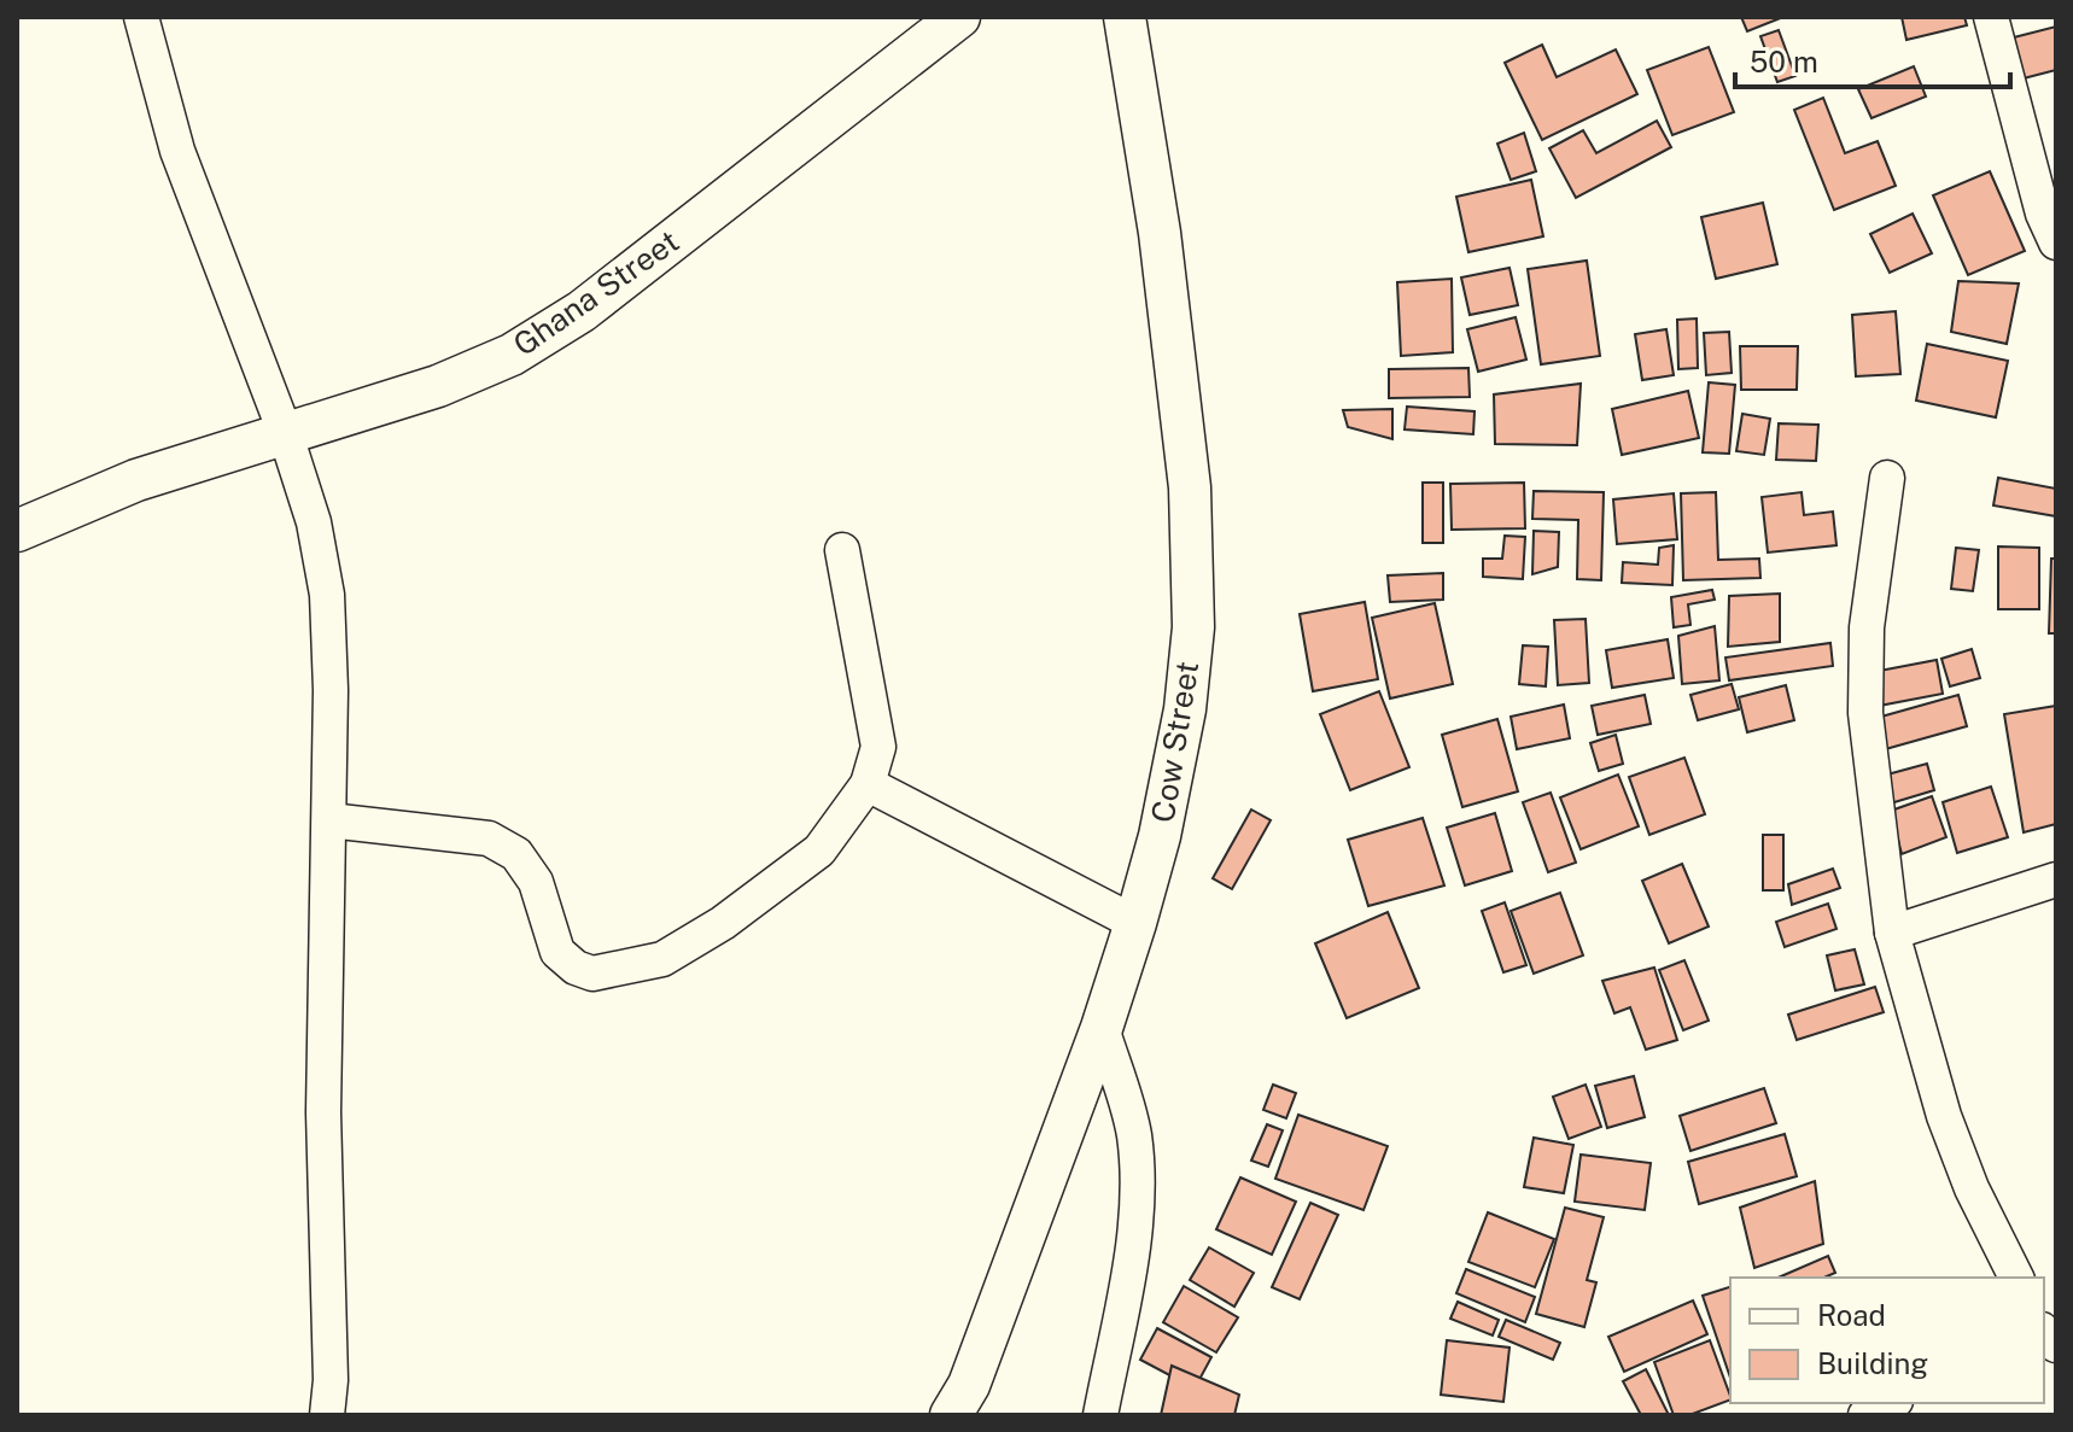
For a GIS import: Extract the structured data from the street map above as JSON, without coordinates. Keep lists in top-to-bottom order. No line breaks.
{"streets":{"street":["Ghana Street","Cow Street"]},"legend":["Road","Building"],"scale_bar":"50 m"}
